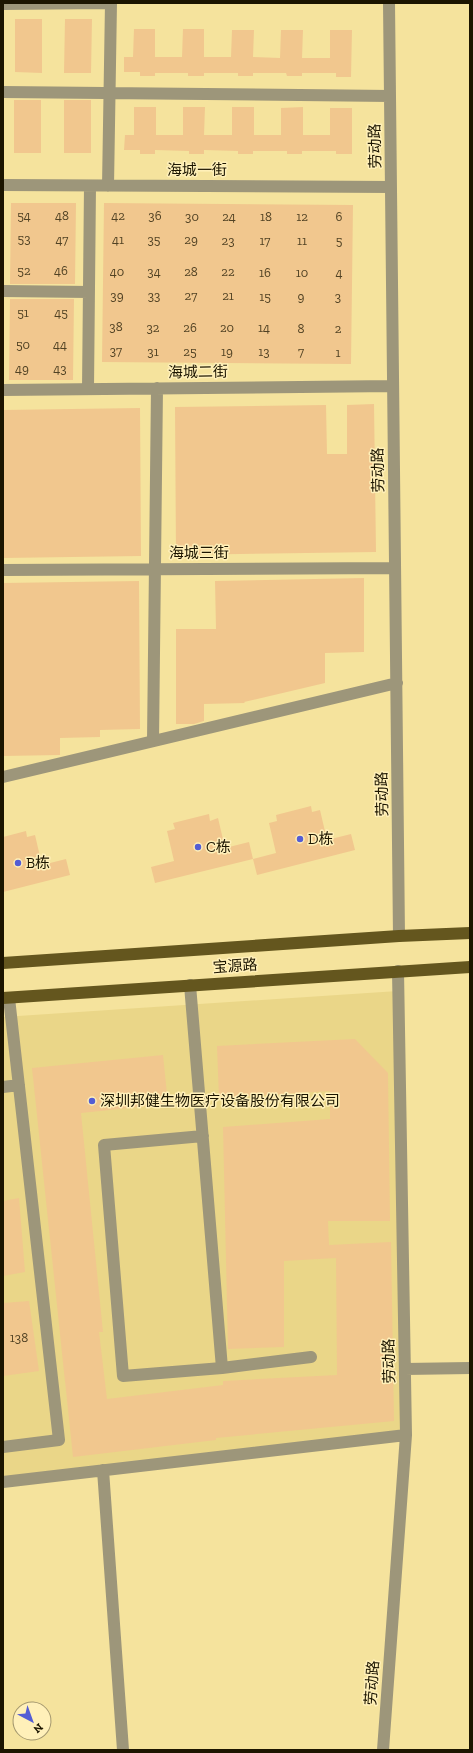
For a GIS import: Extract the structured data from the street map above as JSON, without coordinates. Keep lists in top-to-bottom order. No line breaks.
{"streets":{"main road":["宝源路"],"street":["劳动路","海城一街","海城二街","海城三街"]},"crossings":[["劳动路","海城一街"],["劳动路","海城二街"],["劳动路","海城三街"],["劳动路","宝源路"]],"places":["D栋","C栋","B栋","深圳邦健生物医疗设备股份有限公司"],"house_numbers":["54","48","42","36","30","24","18","12","6","53","47","41","35","29","23","17","11","5","52","46","40","34","28","22","16","10","4","39","33","27","21","15","9","3","51","45","38","32","26","20","14","8","2","50","44","37","31","25","19","13","7","1","49","43","138"],"north":"bottom right"}
